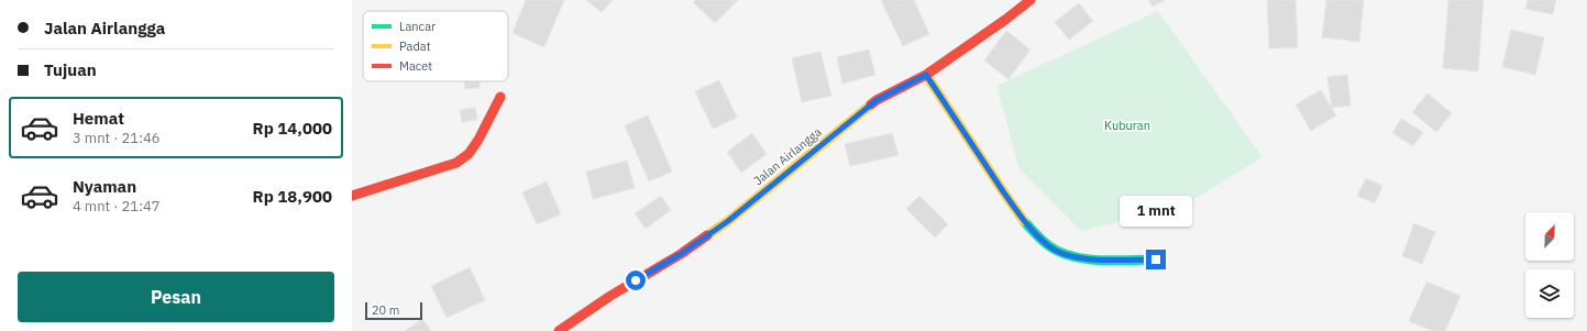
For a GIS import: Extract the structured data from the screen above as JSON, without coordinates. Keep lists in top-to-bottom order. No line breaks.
{"streets":{"street":["Jalan Airlangga"]},"parks":["Kuburan"],"legend":["Lancar","Padat","Macet"],"scale_bar":"20 m","north":"top right","page":{"banner":["Jalan Airlangga","Tujuan"],"list":[{"name":"Hemat","note":"3 mnt · 21:46","value":"Rp 14,000"},{"name":"Nyaman","note":"4 mnt · 21:47","value":"Rp 18,900"}],"bubble":"1 mnt","buttons":"Pesan","scale":"20 m"}}
